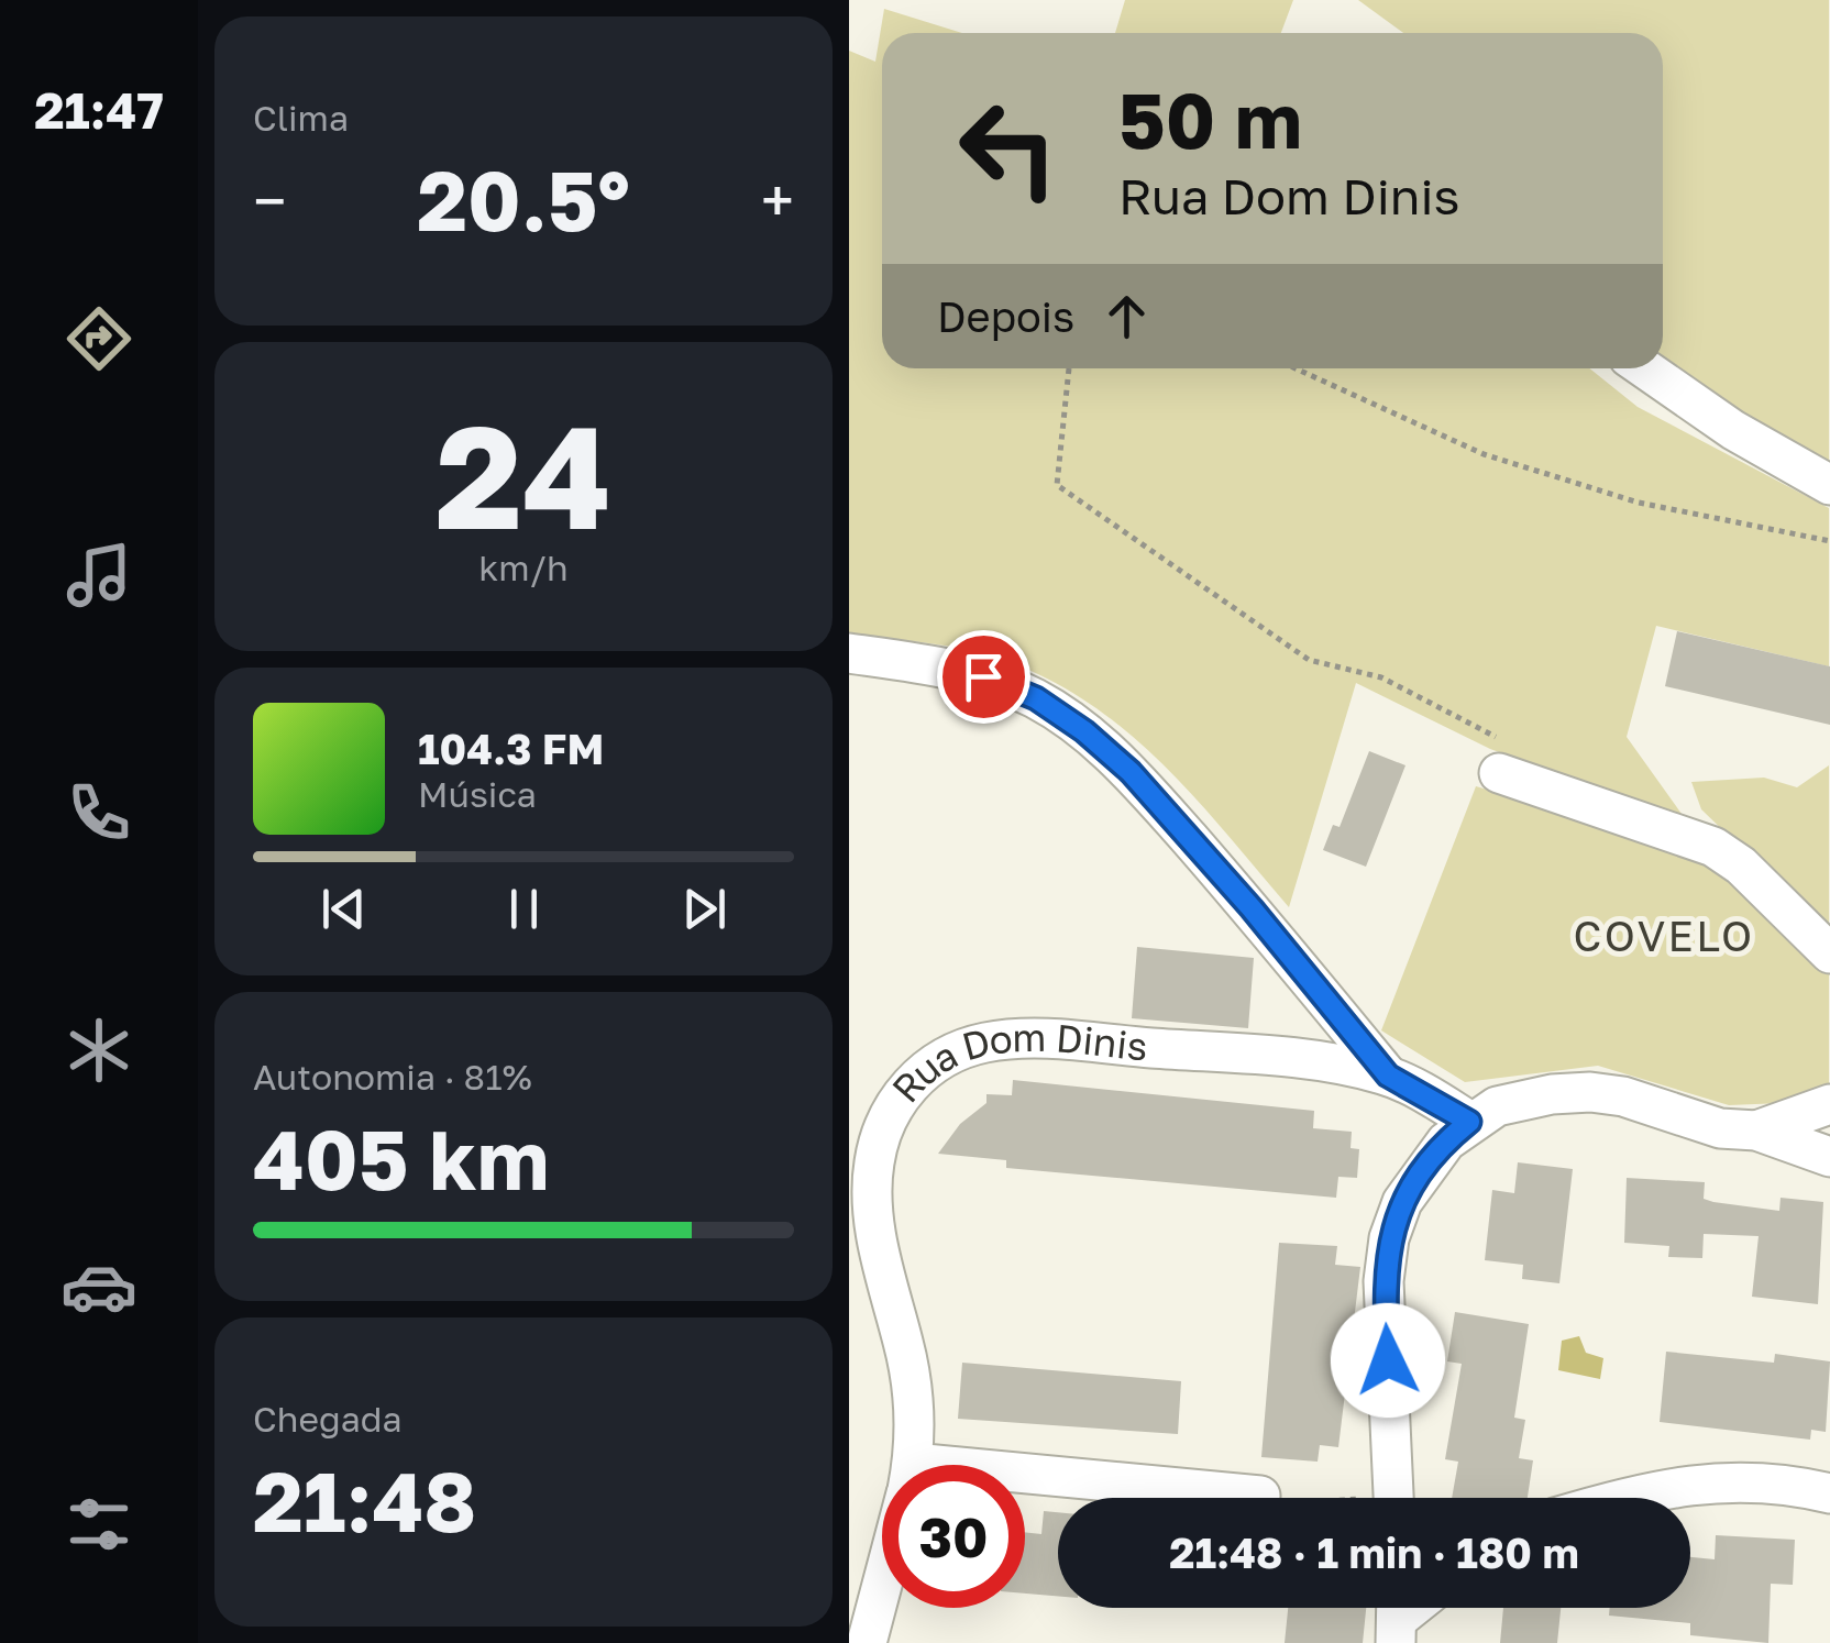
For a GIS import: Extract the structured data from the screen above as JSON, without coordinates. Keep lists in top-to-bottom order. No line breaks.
{"streets":{"street":["Rua Dom Dinis"]},"districts":["COVELO"],"page":{"tabs":"21:47","tile":["Clima",["24","km/h"],["Autonomia · 81%","405 km"],["Chegada","21:48"]],"turn":["50 m","Rua Dom Dinis"],"heat":["−","20.5°","+"],"then":"Depois","song":["104.3 FM","Música"],"limit":"30","trip":"21:48 · 1 min · 180 m"}}
